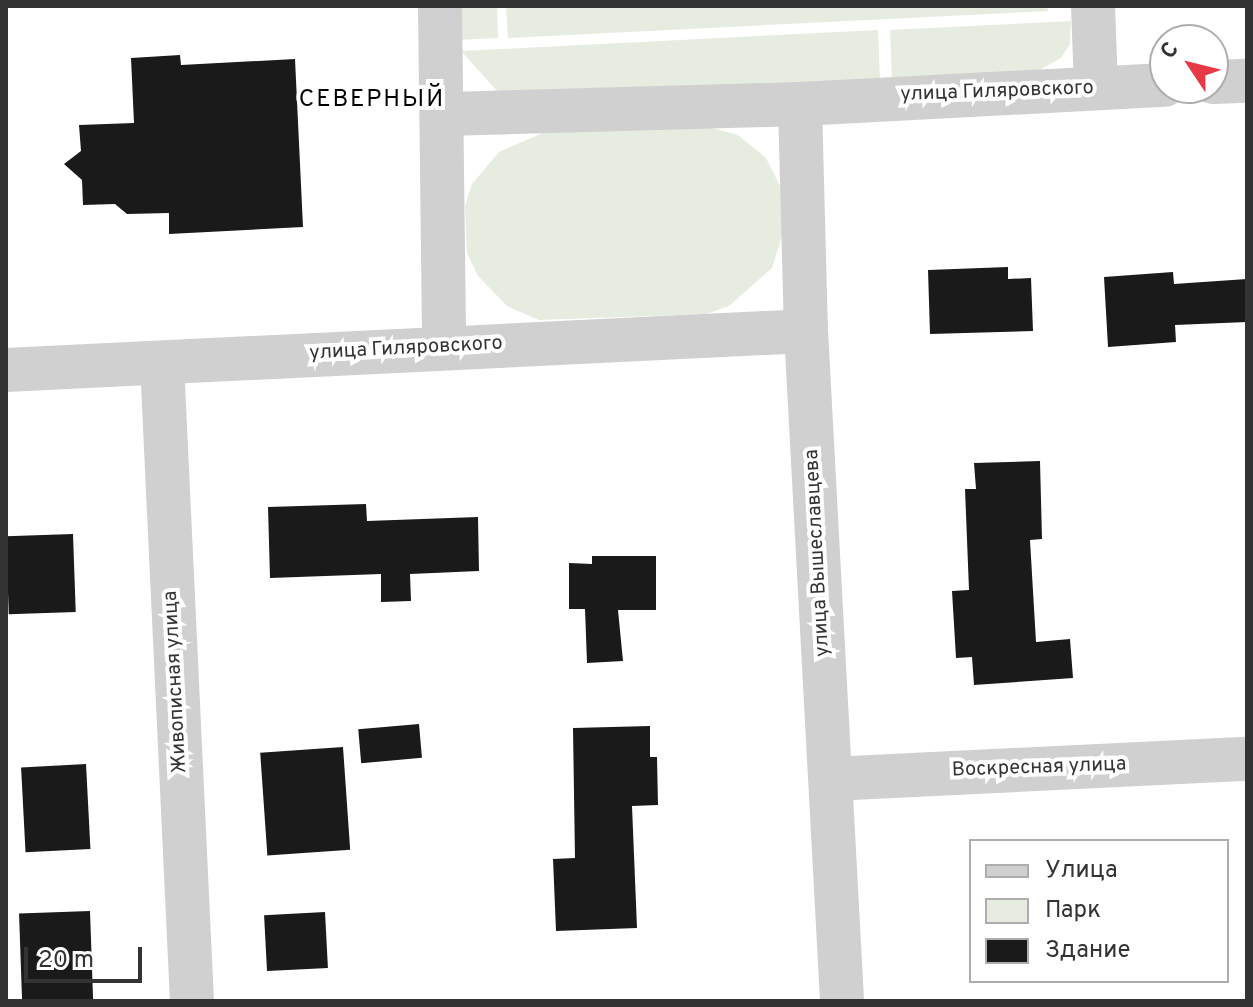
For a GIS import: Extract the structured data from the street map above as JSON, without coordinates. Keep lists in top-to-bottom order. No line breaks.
{"streets":{"street":["улица Гиляровского","улица Вышеславцева","Живописная улица","Воскресная улица"]},"crossings":[["улица Гиляровского","улица Вышеславцева"],["улица Гиляровского","Живописная улица"],["улица Вышеславцева","Воскресная улица"]],"districts":["СЕВЕРНЫЙ"],"legend":["Улица","Парк","Здание"],"scale_bar":"20 m","north":"top left"}
